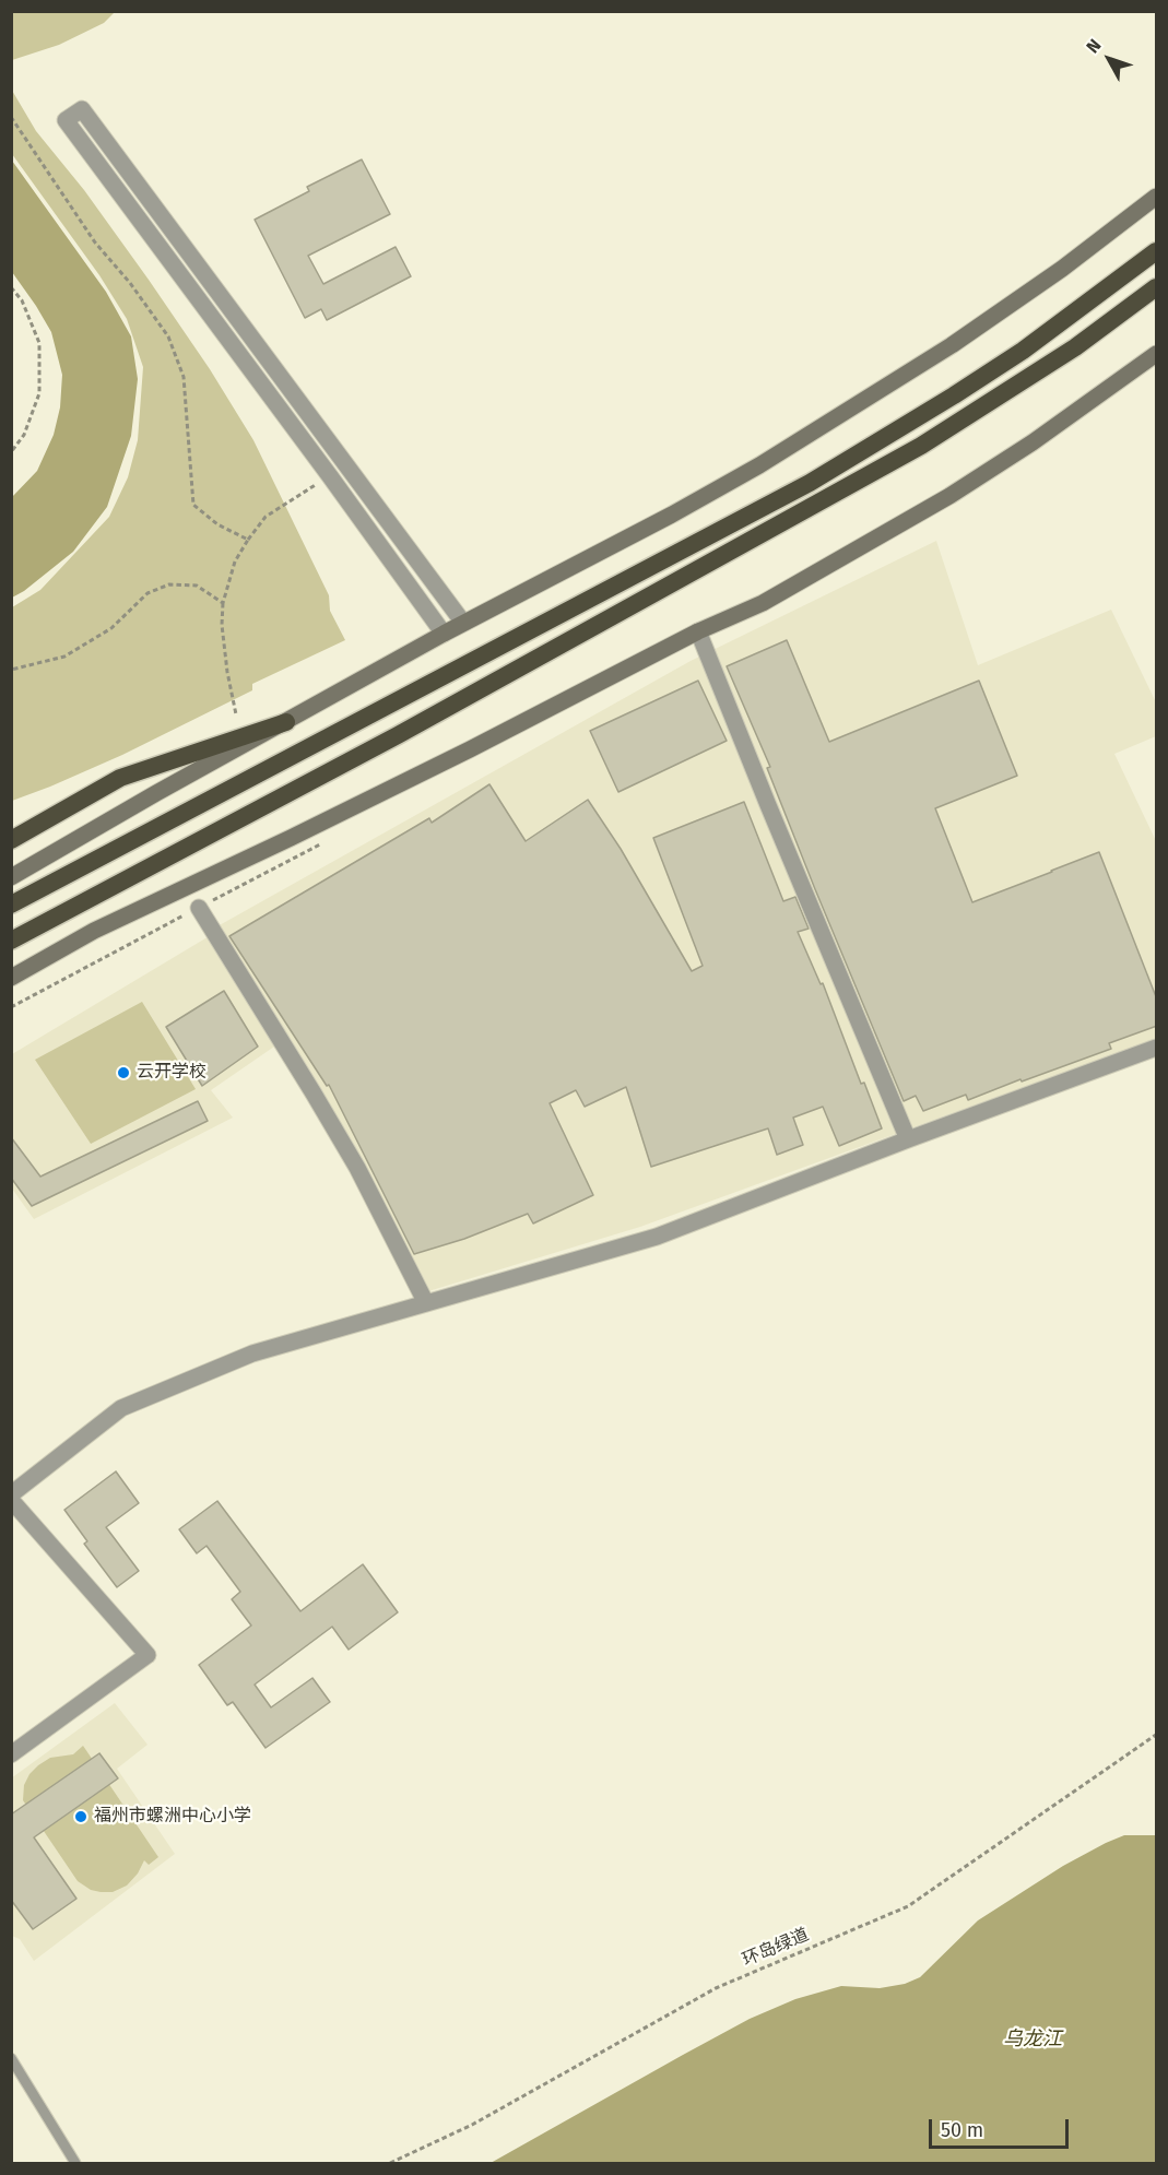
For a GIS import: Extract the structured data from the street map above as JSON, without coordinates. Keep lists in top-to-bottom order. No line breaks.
{"streets":{"path":["环岛绿道"]},"water":["乌龙江"],"places":["云开学校","福州市螺洲中心小学"],"scale_bar":"50 m","north":"top left"}
